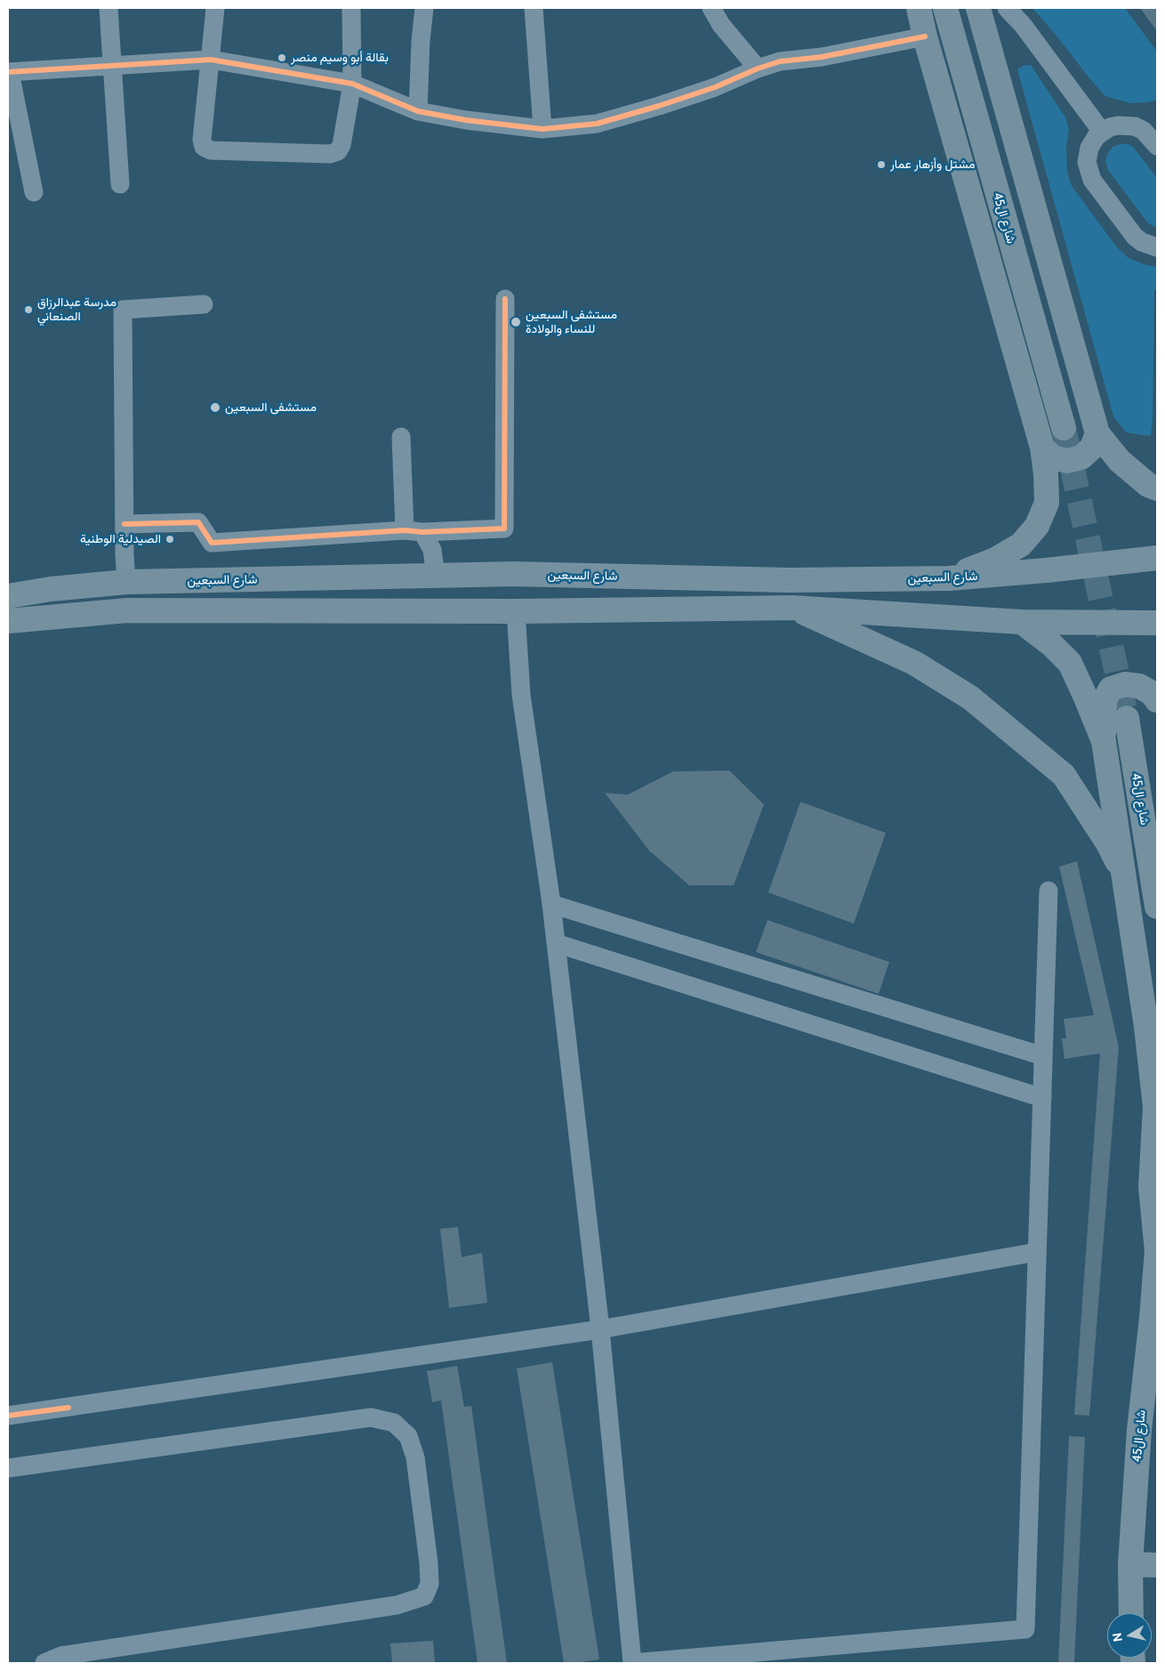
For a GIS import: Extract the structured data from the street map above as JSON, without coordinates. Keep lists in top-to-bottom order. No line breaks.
{"streets":{"main road":["شارع ال45","شارع السبعين"]},"places":["بقالة أبو وسيم منصر","مشتل وأزهار عمار","مدرسة عبدالرزاق الصنعاني","مستشفى السبعين للنساء والولادة","مستشفى السبعين","الصيدلية الوطنية"],"north":"left"}
